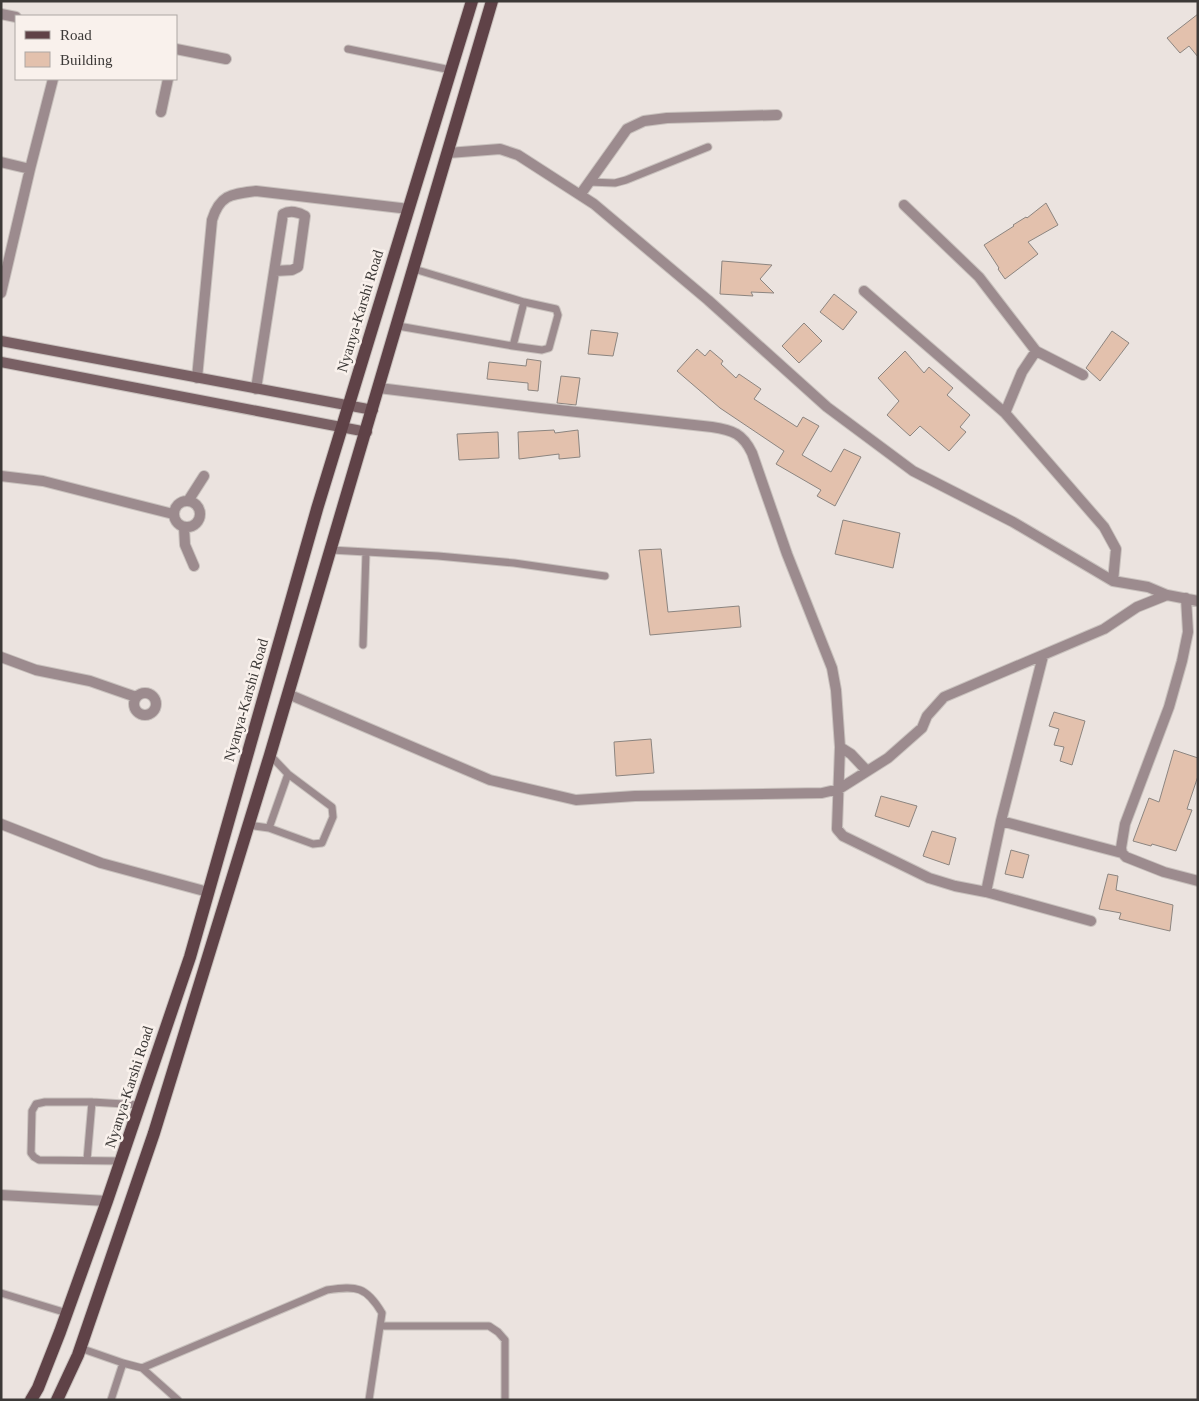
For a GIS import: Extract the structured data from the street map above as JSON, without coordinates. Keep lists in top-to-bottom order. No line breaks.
{"streets":{"main road":["Nyanya-Karshi Road"]},"legend":["Road","Building"]}
